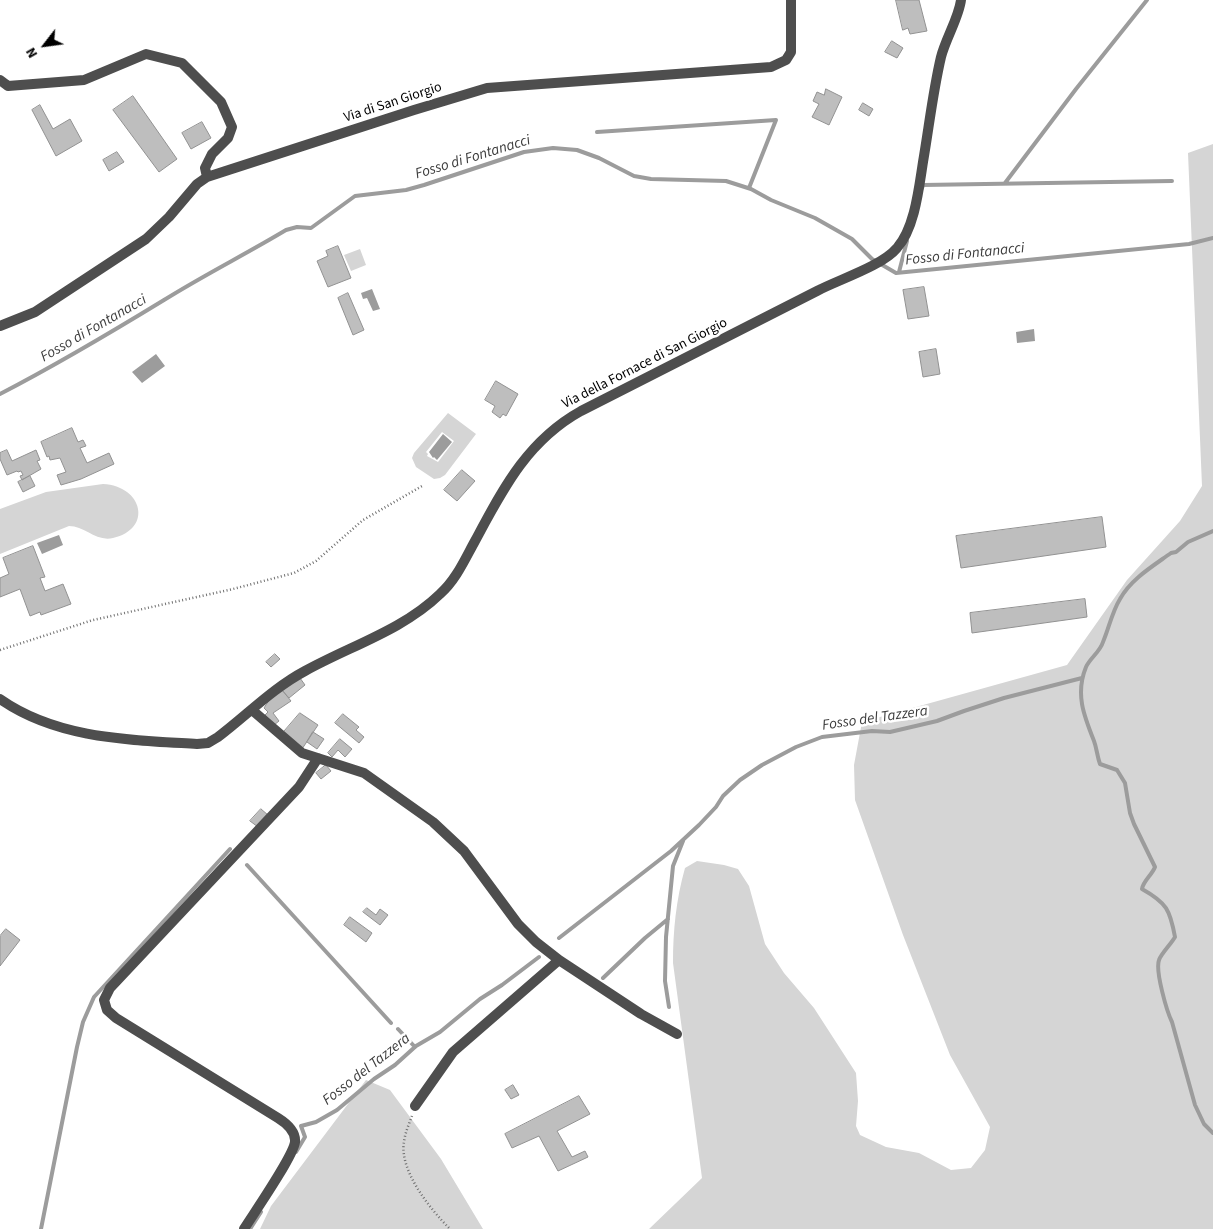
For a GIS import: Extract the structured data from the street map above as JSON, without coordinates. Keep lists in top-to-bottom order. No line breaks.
{"streets":{"street":["Via di San Giorgio","Via della Fornace di San Giorgio"]},"water":["Fosso di Fontanacci","Fosso del Tazzera"],"north":"bottom left"}
